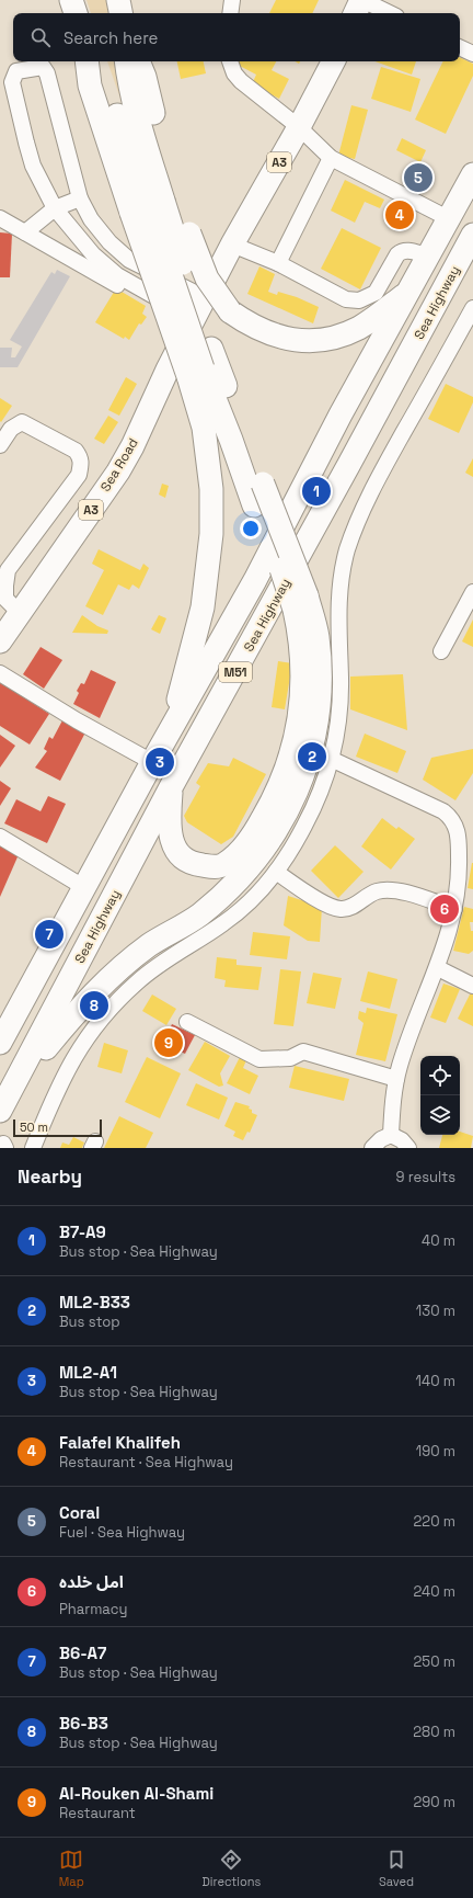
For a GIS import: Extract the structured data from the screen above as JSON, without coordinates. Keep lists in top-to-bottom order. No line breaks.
{"streets":{"highway":["A3","Sea Highway","Sea Road","M51"]},"crossings":[["A3","Sea Road"]],"scale_bar":"50 m","page":{"search":"Search here","pins":["5","4","1","2","3","6","7","8","9"],"scale":"50 m","heading":["Nearby","9 results"],"list":[{"mark":"1","name":"B7-A9","note":"Bus stop · Sea Highway","value":"40 m"},{"mark":"2","name":"ML2-B33","note":"Bus stop","value":"130 m"},{"mark":"3","name":"ML2-A1","note":"Bus stop · Sea Highway","value":"140 m"},{"mark":"4","name":"Falafel Khalifeh","note":"Restaurant · Sea Highway","value":"190 m"},{"mark":"5","name":"Coral","note":"Fuel · Sea Highway","value":"220 m"},{"mark":"6","name":"امل خلده","note":"Pharmacy","value":"240 m"},{"mark":"7","name":"B6-A7","note":"Bus stop · Sea Highway","value":"250 m"},{"mark":"8","name":"B6-B3","note":"Bus stop · Sea Highway","value":"280 m"},{"mark":"9","name":"Al-Rouken Al-Shami","note":"Restaurant","value":"290 m"}],"nav":["Map","Directions","Saved"]}}
